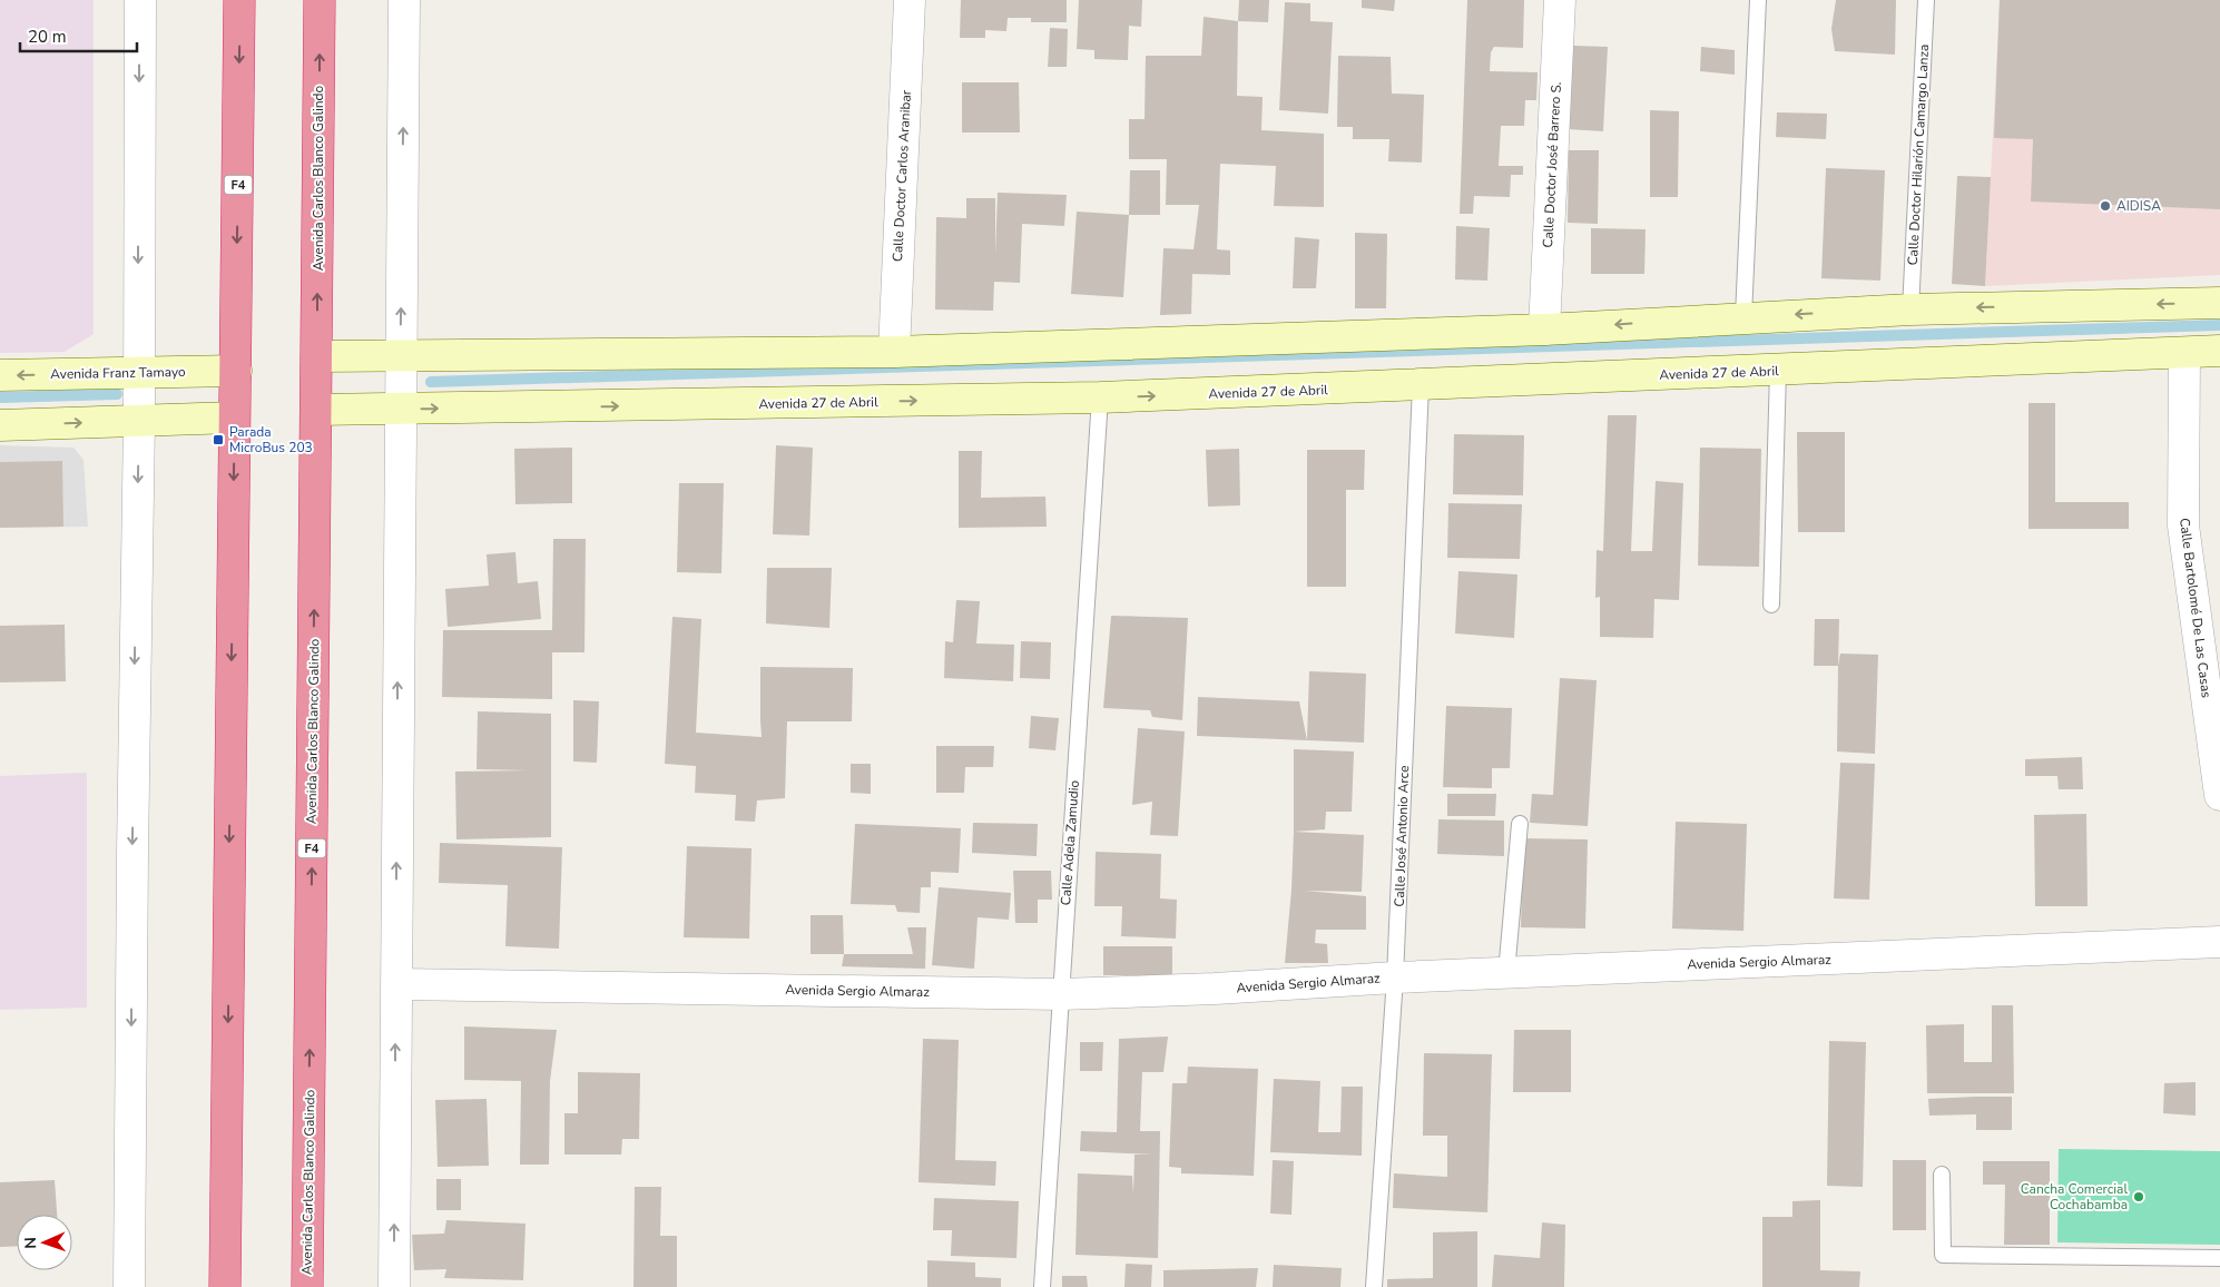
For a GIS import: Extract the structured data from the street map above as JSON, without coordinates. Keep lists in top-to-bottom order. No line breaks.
{"streets":{"highway":["Avenida Carlos Blanco Galindo","F4"],"street":["Calle Doctor José Barrero S.","Calle Doctor Carlos Aranibar","Avenida Franz Tamayo","Avenida 27 de Abril","Calle Bartolomé De Las Casas","Avenida Sergio Almaraz"],"lane":["Calle Doctor Hilarión Camargo Lanza","Calle José Antonio Arce","Calle Adela Zamudio"]},"crossings":[["Avenida Carlos Blanco Galindo","F4"],["Avenida Carlos Blanco Galindo","Avenida 27 de Abril"],["F4","Avenida Franz Tamayo"],["F4","Avenida 27 de Abril"],["Avenida 27 de Abril","Calle Bartolomé De Las Casas"],["Avenida 27 de Abril","Calle José Antonio Arce"],["Avenida 27 de Abril","Calle Adela Zamudio"],["Calle José Antonio Arce","Avenida Sergio Almaraz"],["Calle Adela Zamudio","Avenida Sergio Almaraz"]],"places":{"other":["AIDISA","Cancha Comercial Cochabamba"],"transit":["Parada MicroBus 203"]},"scale_bar":"20 m","north":"left"}
